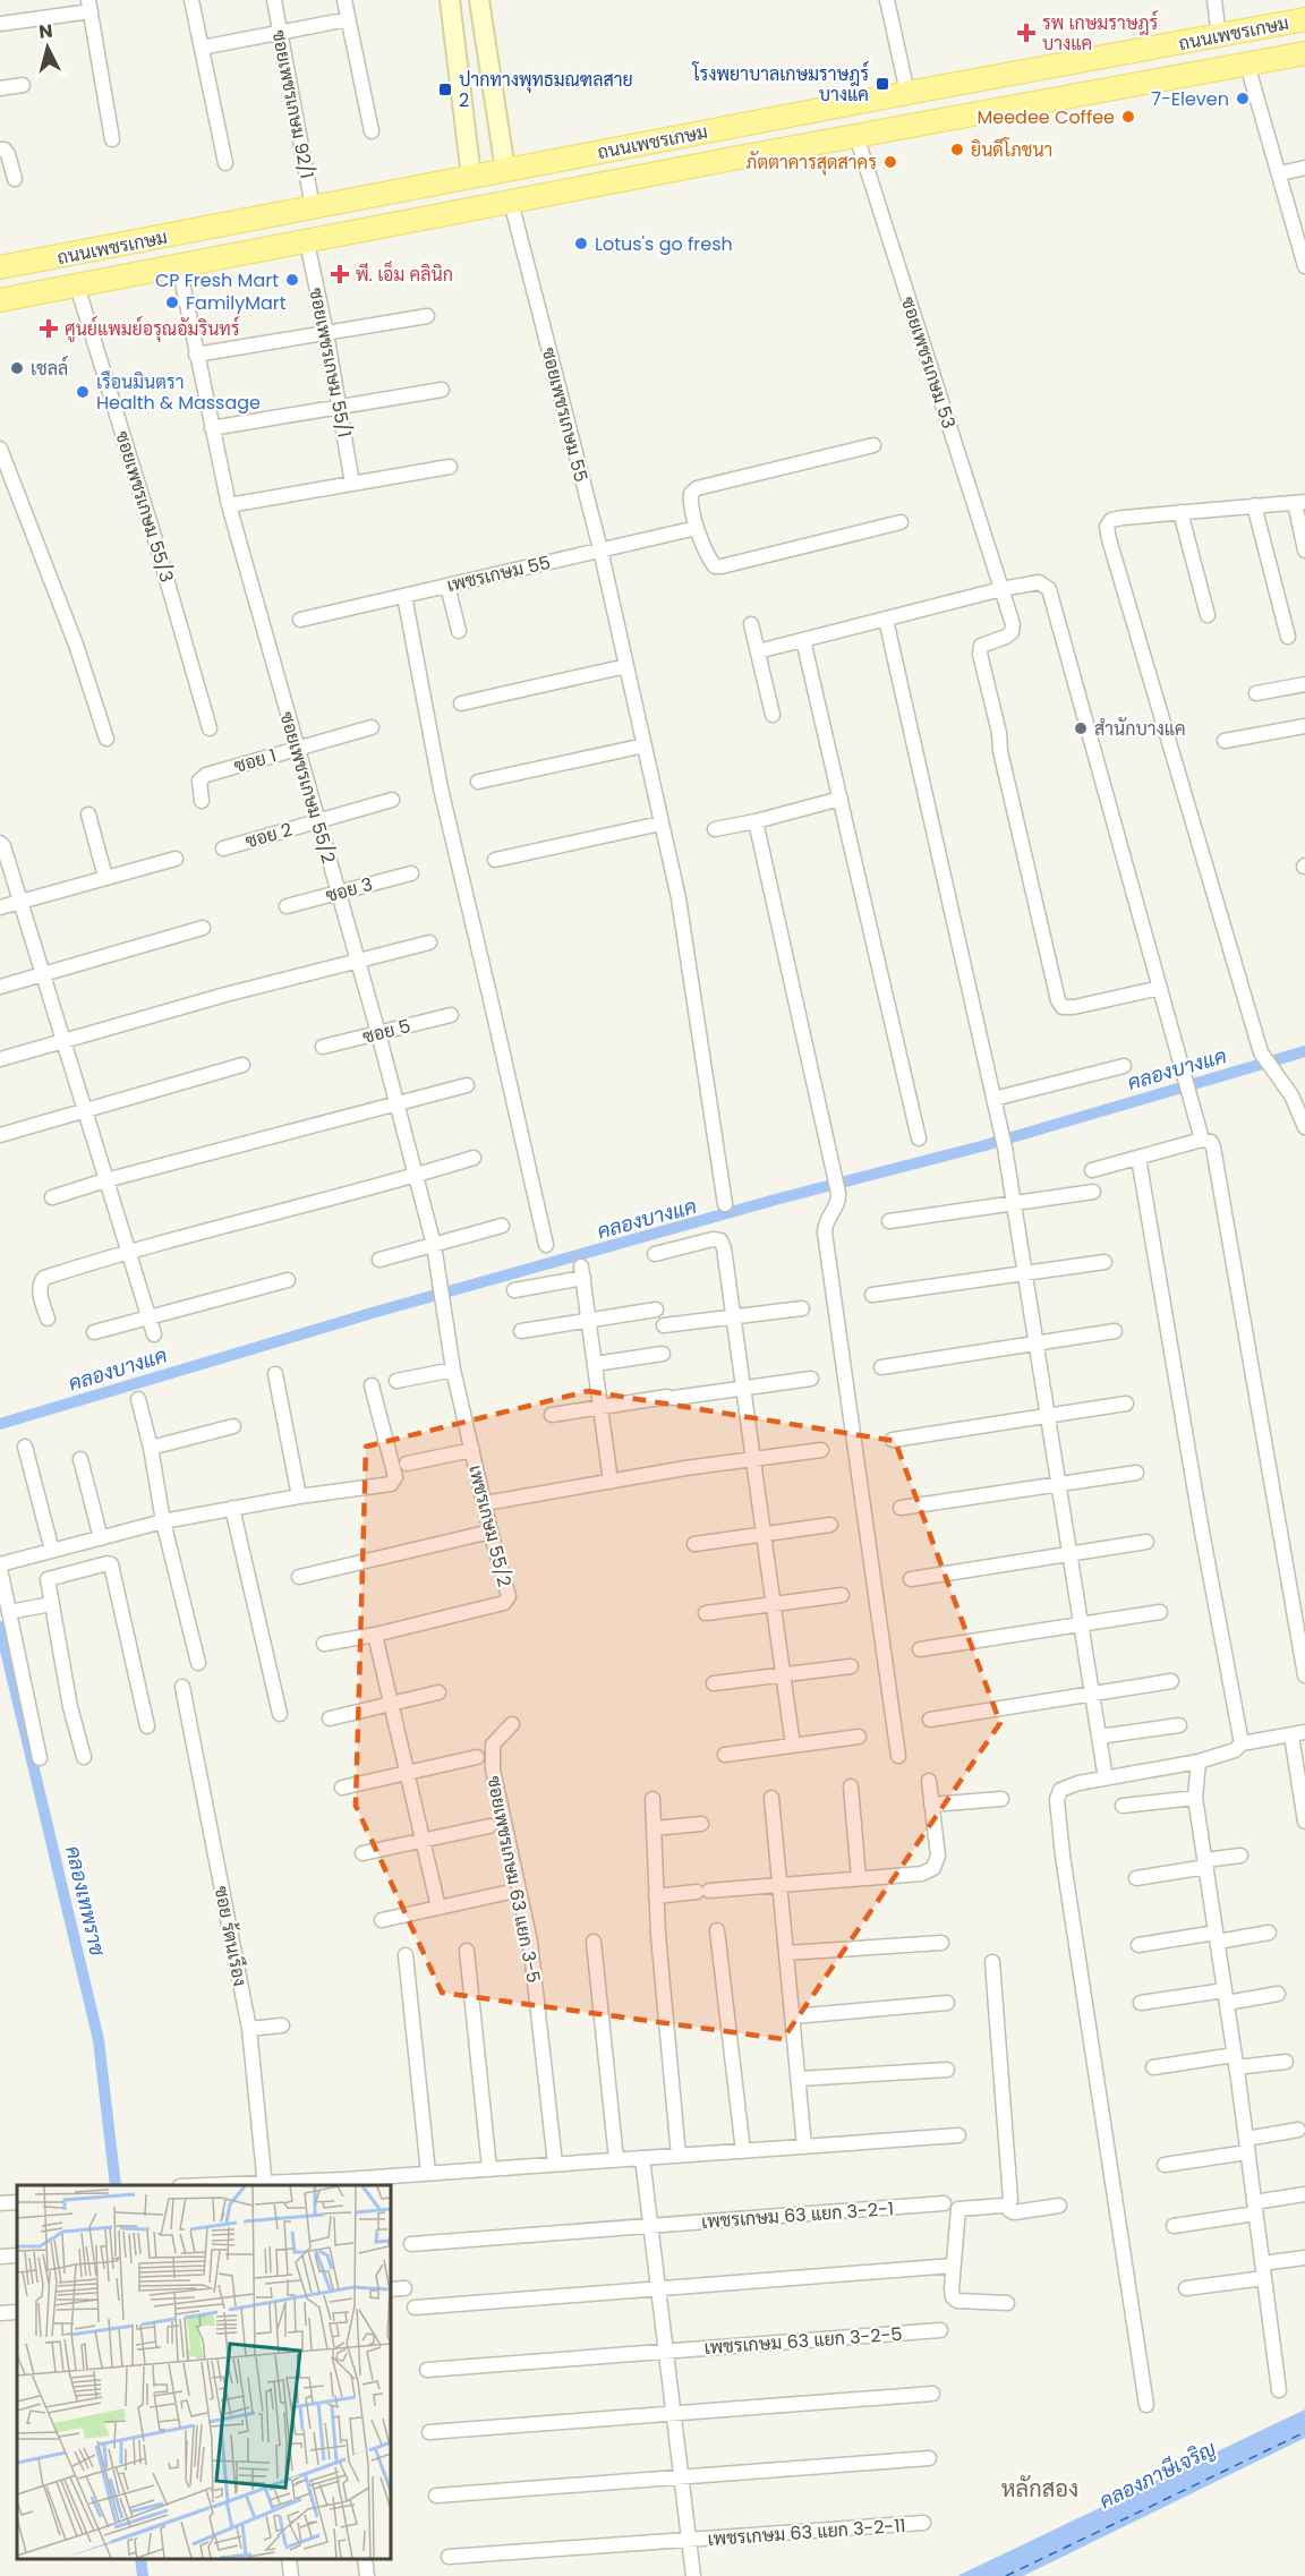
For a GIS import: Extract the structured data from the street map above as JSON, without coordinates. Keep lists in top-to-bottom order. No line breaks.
{"streets":{"main road":["ถนนเพชรเกษม"],"street":["ซอยเพชรเกษม 92/1","ซอยเพชรเกษม 55/1","ซอยเพชรเกษม 53","ซอยเพชรเกษม 55","ซอยเพชรเกษม 55/3","เพชรเกษม 55","ซอย 1","ซอยเพชรเกษม 55/2","ซอย 2","ซอย 3","ซอย 5","เพชรเกษม 55/2","ซอยเพชรเกษม 63 แยก 3-5","ซอย ร้ตนเรึอง","เพชรเกษม 63 แยก 3-2-1","เพชรเกษม 63 แยก 3-2-5","เพชรเกษม 63 แยก 3-2-11"]},"crossings":[["ถนนเพชรเกษม","ซอยเพชรเกษม 92/1"],["ถนนเพชรเกษม","ซอยเพชรเกษม 55/1"],["ถนนเพชรเกษม","ซอยเพชรเกษม 53"],["ถนนเพชรเกษม","ซอยเพชรเกษม 55"],["ถนนเพชรเกษม","ซอยเพชรเกษม 55/3"],["ถนนเพชรเกษม","ซอยเพชรเกษม 55/2"],["ซอยเพชรเกษม 55","เพชรเกษม 55"],["ซอย 1","ซอยเพชรเกษม 55/2"],["ซอยเพชรเกษม 55/2","ซอย 2"],["ซอยเพชรเกษม 55/2","ซอย 3"],["ซอยเพชรเกษม 55/2","ซอย 5"],["ซอยเพชรเกษม 55/2","เพชรเกษม 55/2"]],"districts":["หลักสอง"],"water":["คลองบางแค","คลองเทพราช","คลองภาษีเจริญ"],"places":{"health":["รพ เกษมราษฎร์ บางแค","พี. เอ็ม คลินิก","ศูนย์แพมย์อรุณอัมรินทร์"],"transit":["โรงพยาบาลเกษมราษฎร์ บางแค","ปากทางพุทธมณฑลสาย 2"],"other":["7-Eleven","Meedee Coffee","ยินดีโภชนา","ภัตตาคารสุดสาคร","Lotus's go fresh","CP Fresh Mart","FamilyMart","เชลล์","เรือนมินตรา Health & Massage","สำนักบางแค"]},"north":"top"}
